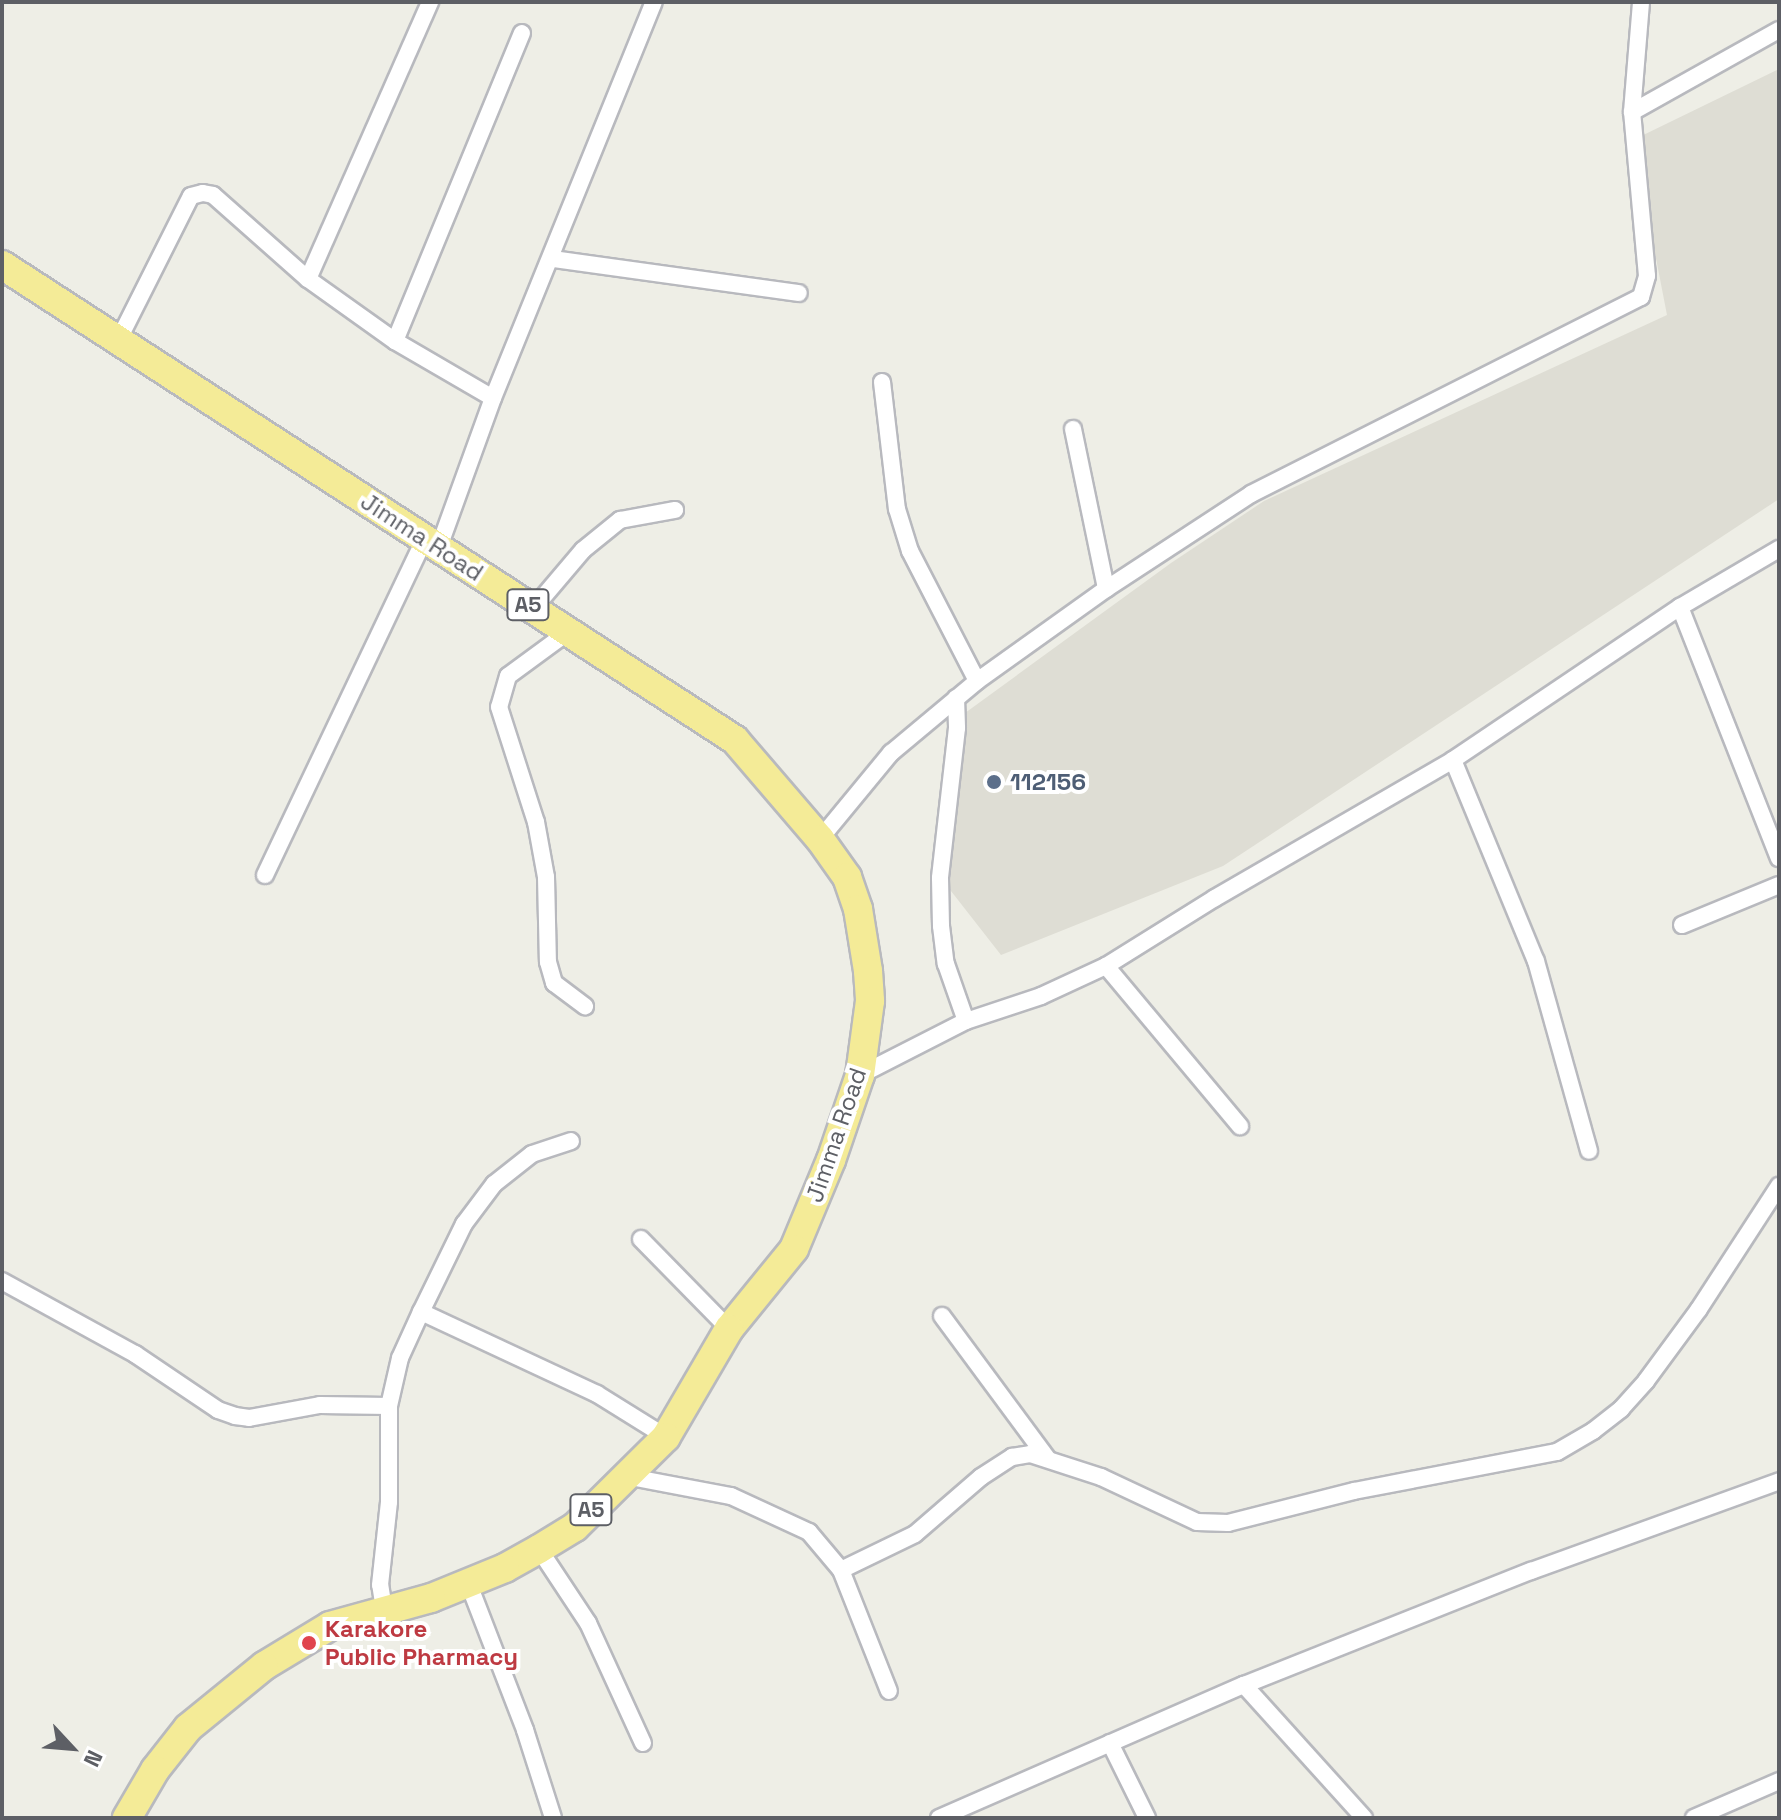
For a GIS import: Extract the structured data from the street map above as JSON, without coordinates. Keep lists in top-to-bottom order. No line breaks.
{"streets":{"highway":["Jimma Road","A5"]},"places":["112156","Karakore Public Pharmacy"],"north":"bottom right"}
